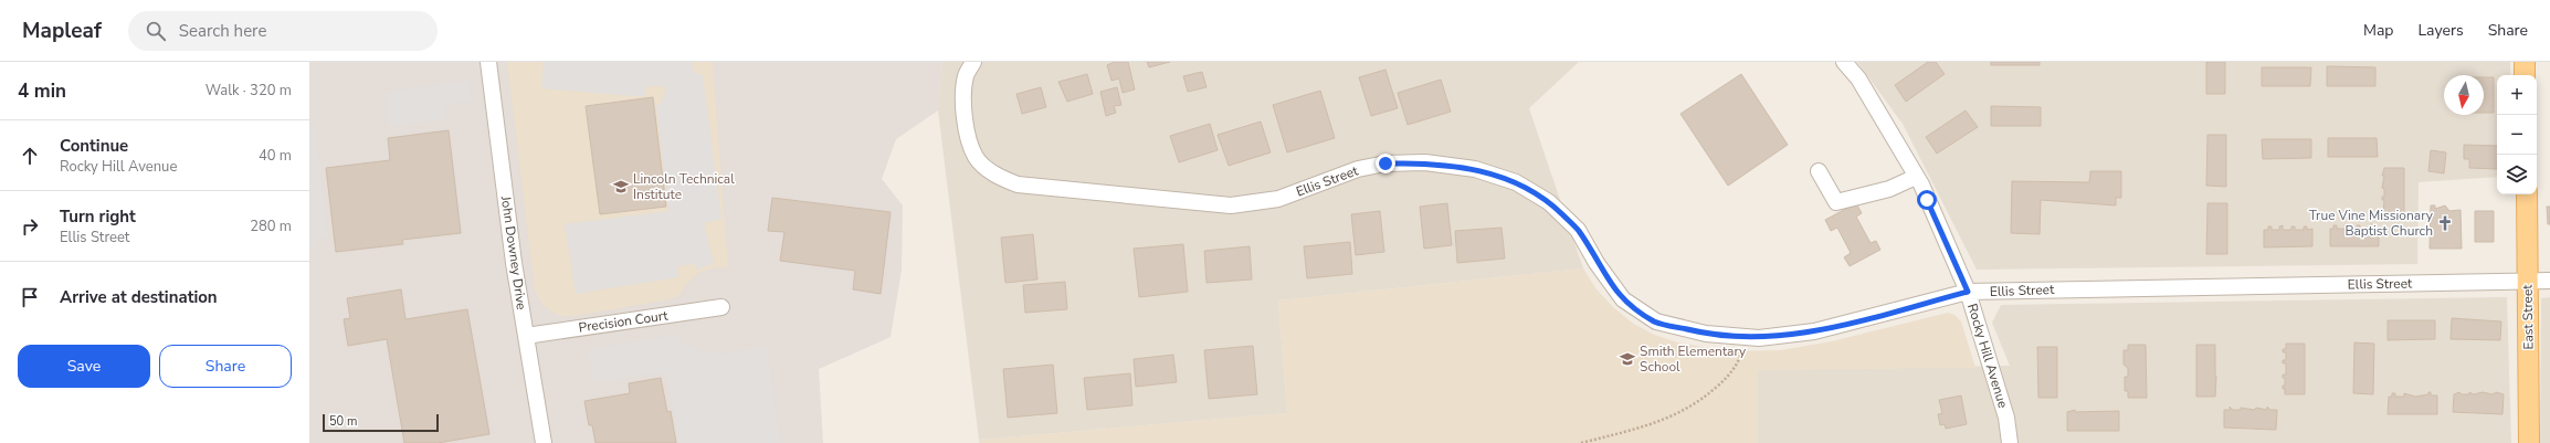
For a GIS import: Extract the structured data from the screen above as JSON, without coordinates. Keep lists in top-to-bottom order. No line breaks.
{"streets":{"main road":["East Street"],"street":["Ellis Street","John Downey Drive","Precision Court","Rocky Hill Avenue"]},"crossings":[["Ellis Street","East Street"],["Ellis Street","Rocky Hill Avenue"],["John Downey Drive","Precision Court"]],"places":{"school or university":["Lincoln Technical Institute","Smith Elementary School"],"church":["True Vine Missionary Baptist Church"]},"scale_bar":"50 m","north":"bottom","page":{"header":"Mapleaf","search":"Search here","nav":["Map","Layers","Share"],"heading":["4 min","Walk · 320 m"],"map_buttons":["+","−"],"list":[["Continue","Rocky Hill Avenue","40 m"],["Turn right","Ellis Street","280 m"],"Arrive at destination"],"buttons":["Save","Share"],"scale":"50 m"}}
